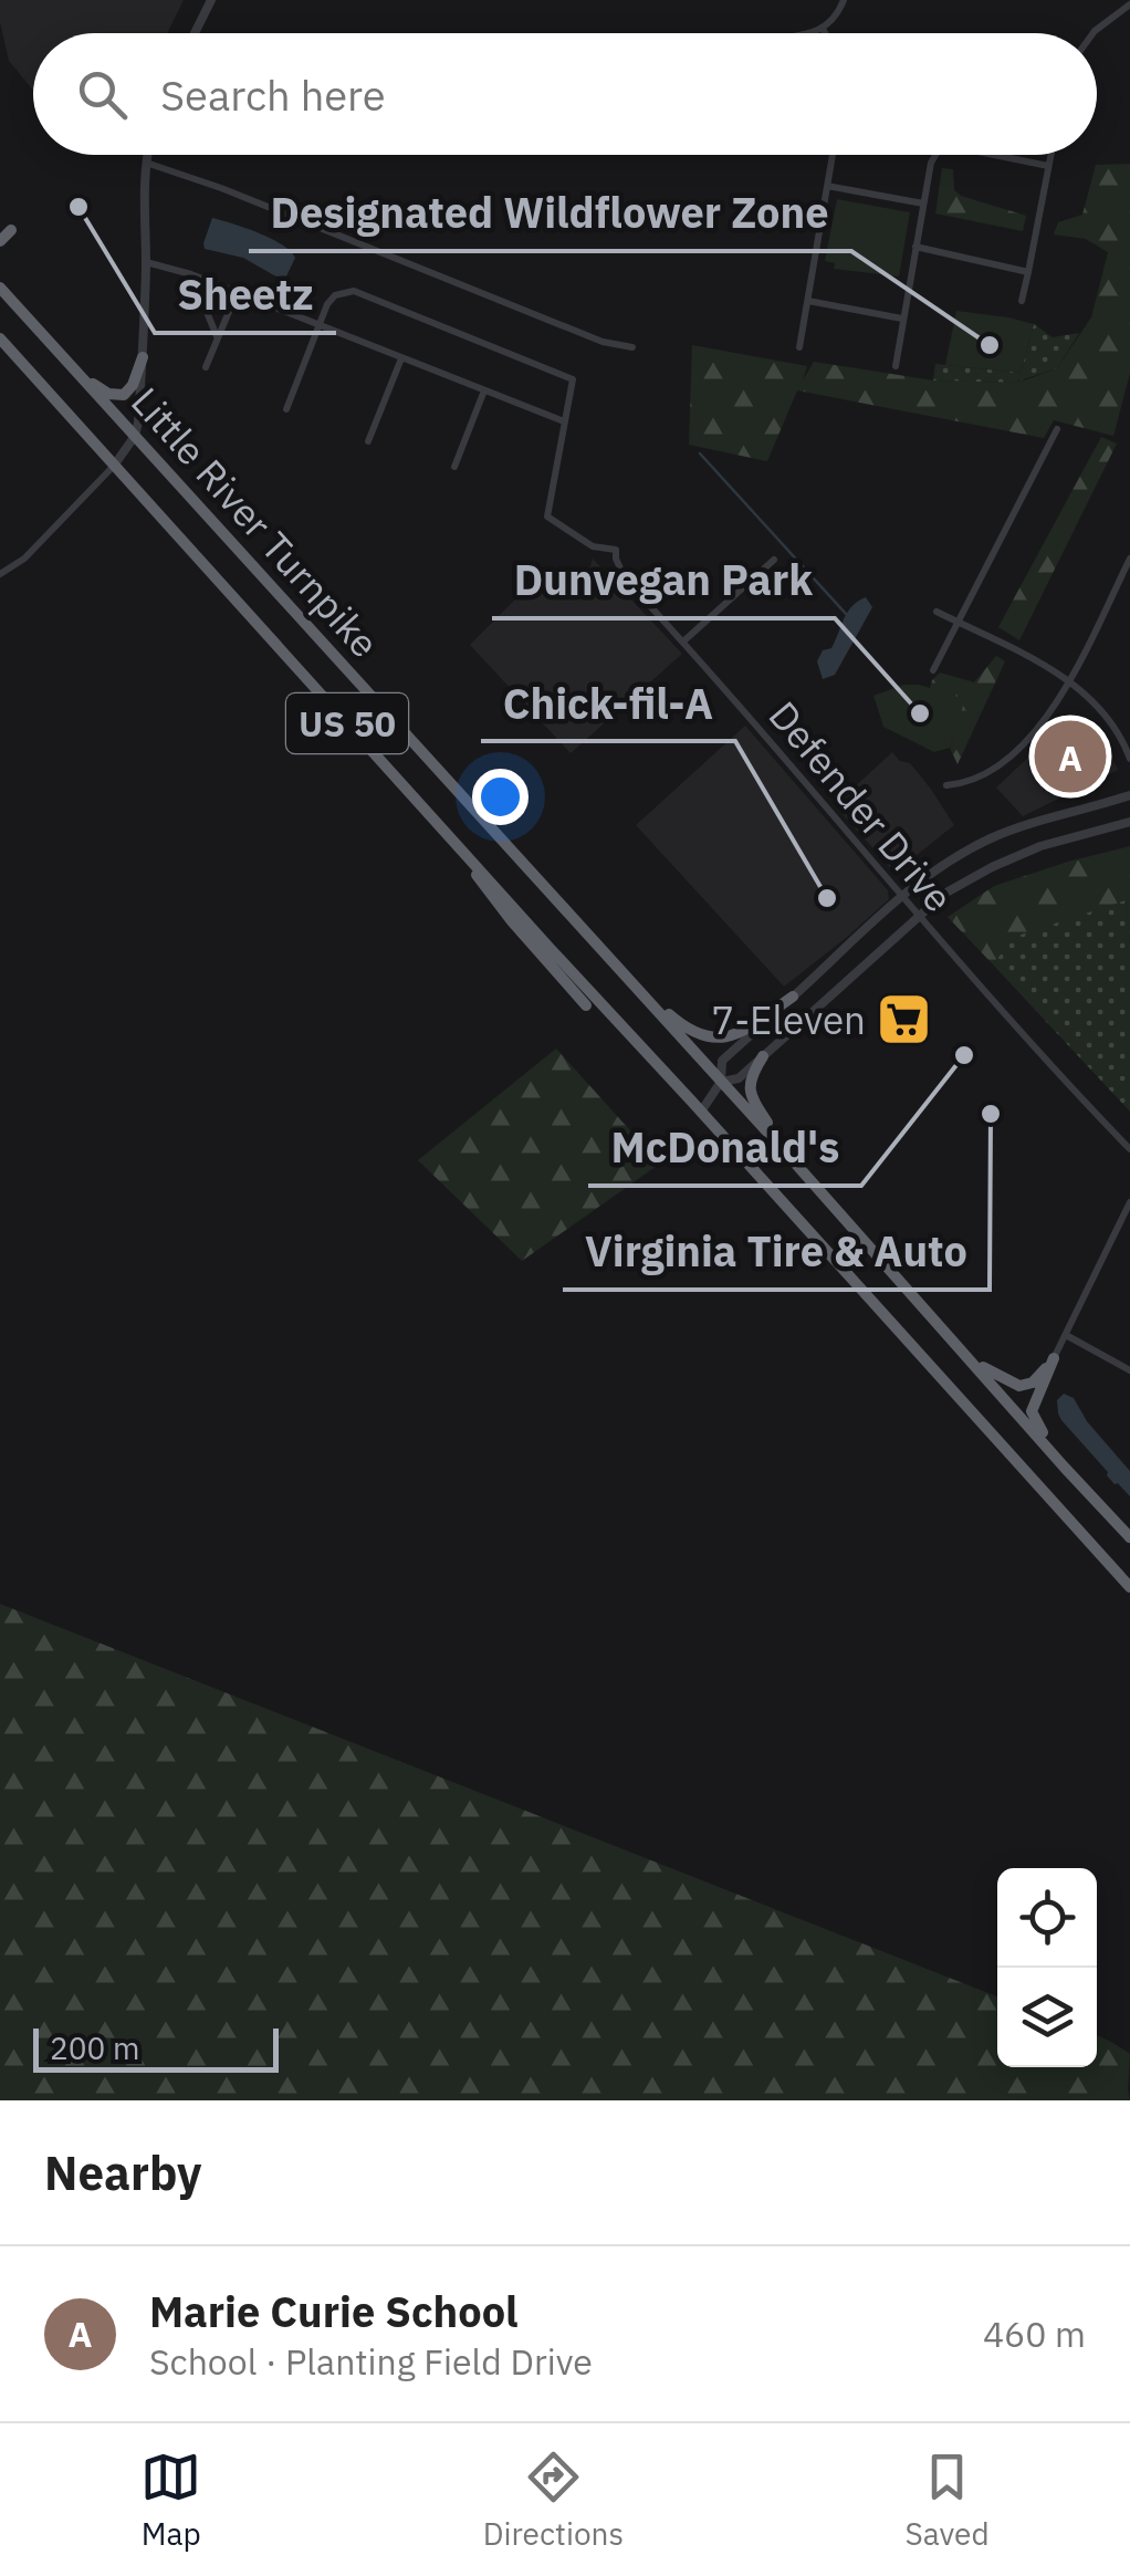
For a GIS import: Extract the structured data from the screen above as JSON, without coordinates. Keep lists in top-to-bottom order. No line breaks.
{"streets":{"highway":["Little River Turnpike","US 50"],"street":["Defender Drive"]},"places":{"other":["Sheetz","Designated Wildflower Zone","Dunvegan Park","Chick-fil-A","McDonald's","Virginia Tire & Auto"],"supermarket":["7-Eleven"]},"scale_bar":"200 m","page":{"search":"Search here","pins":"A","scale":"200 m","heading":"Nearby","list":[{"mark":"A","name":"Marie Curie School","note":"School · Planting Field Drive","value":"460 m"}],"nav":["Map","Directions","Saved"]}}
